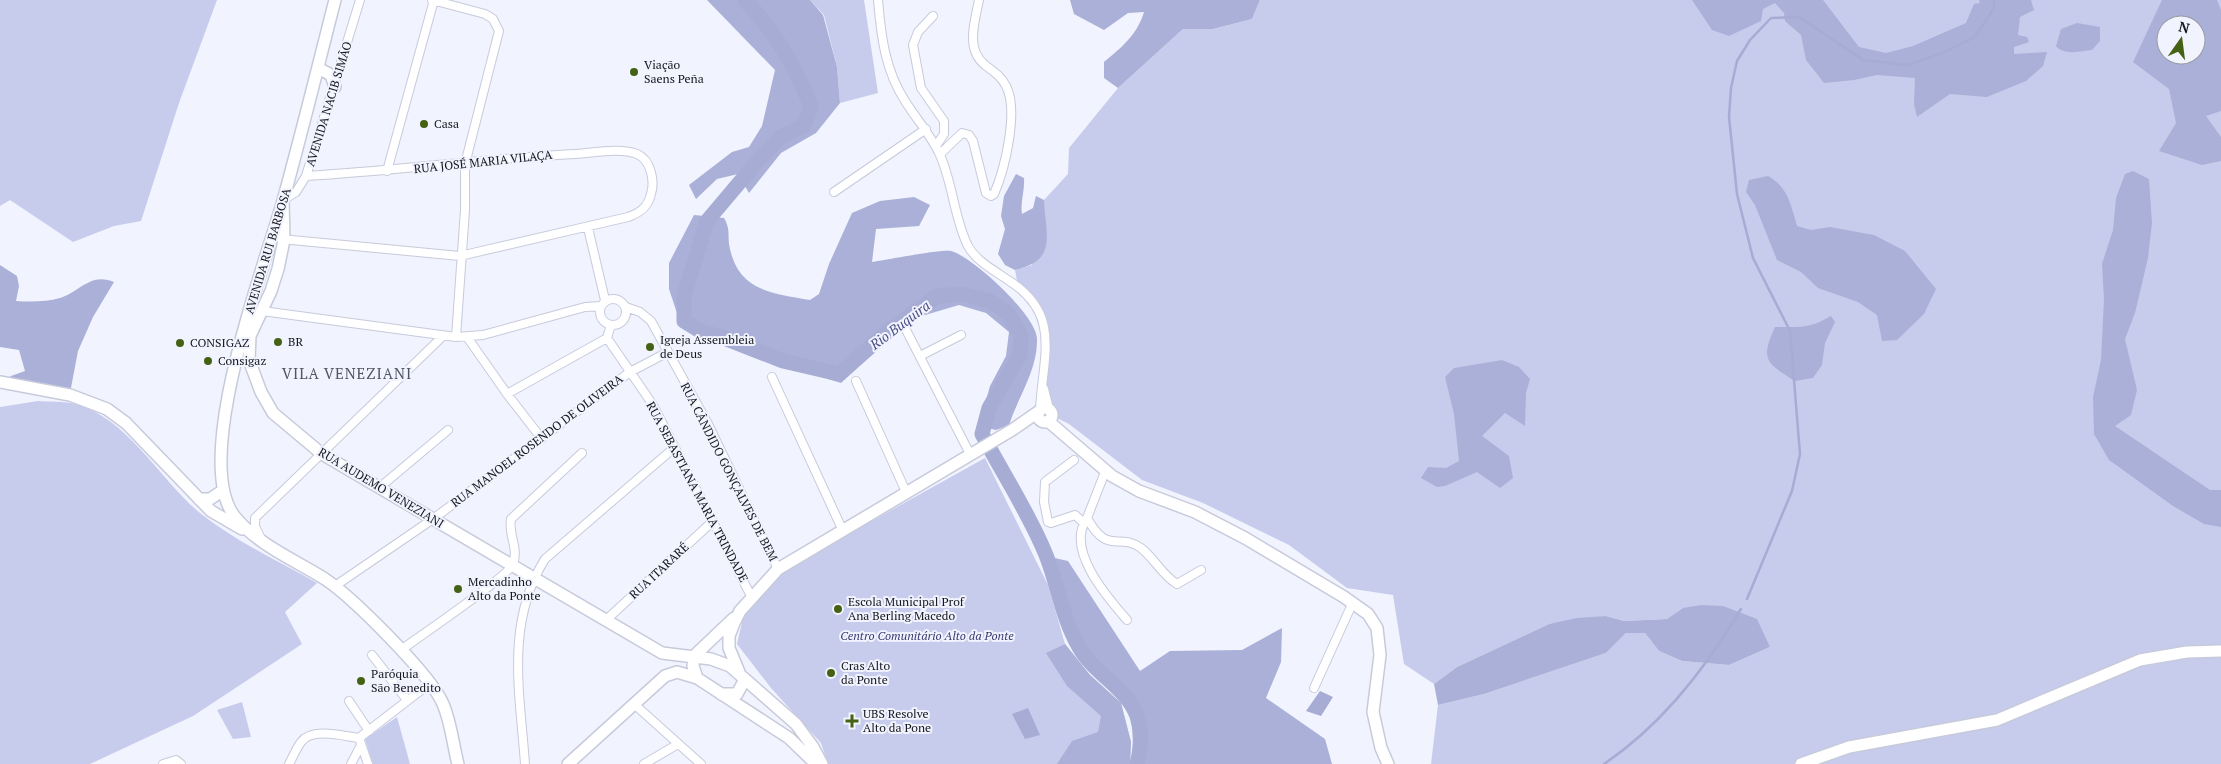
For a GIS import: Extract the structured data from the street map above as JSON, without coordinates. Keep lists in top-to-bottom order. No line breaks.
{"streets":{"main road":["AVENIDA RUI BARBOSA","RUA AUDEMO VENEZIANI"],"street":["AVENIDA NACIB SIMÃO","RUA JOSÉ MARIA VILAÇA","RUA MANOEL ROSENDO DE OLIVEIRA","RUA CÂNDIDO GONÇALVES DE BEM","RUA SEBASTIANA MARIA TRINDADE","RUA ITARARÉ"]},"crossings":[["AVENIDA NACIB SIMÃO","RUA JOSÉ MARIA VILAÇA"],["AVENIDA NACIB SIMÃO","AVENIDA RUI BARBOSA"],["AVENIDA NACIB SIMÃO","RUA AUDEMO VENEZIANI"],["AVENIDA RUI BARBOSA","RUA MANOEL ROSENDO DE OLIVEIRA"],["AVENIDA RUI BARBOSA","RUA AUDEMO VENEZIANI"],["RUA MANOEL ROSENDO DE OLIVEIRA","RUA CÂNDIDO GONÇALVES DE BEM"],["RUA MANOEL ROSENDO DE OLIVEIRA","RUA AUDEMO VENEZIANI"],["RUA MANOEL ROSENDO DE OLIVEIRA","RUA SEBASTIANA MARIA TRINDADE"],["RUA AUDEMO VENEZIANI","RUA ITARARÉ"],["RUA SEBASTIANA MARIA TRINDADE","RUA ITARARÉ"]],"districts":["VILA VENEZIANI"],"water":["Rio Buquira"],"parks":["Centro Comunitário Alto da Ponte"],"places":{"other":["Viação Saens Peña","Casa","BR","CONSIGAZ","Igreja Assembleia de Deus","Consigaz","Mercadinho Alto da Ponte","Escola Municipal Prof Ana Berling Macedo","Cras Alto da Ponte","Paróquia São Benedito"],"health":["UBS Resolve Alto da Pone"]},"north":"top"}
